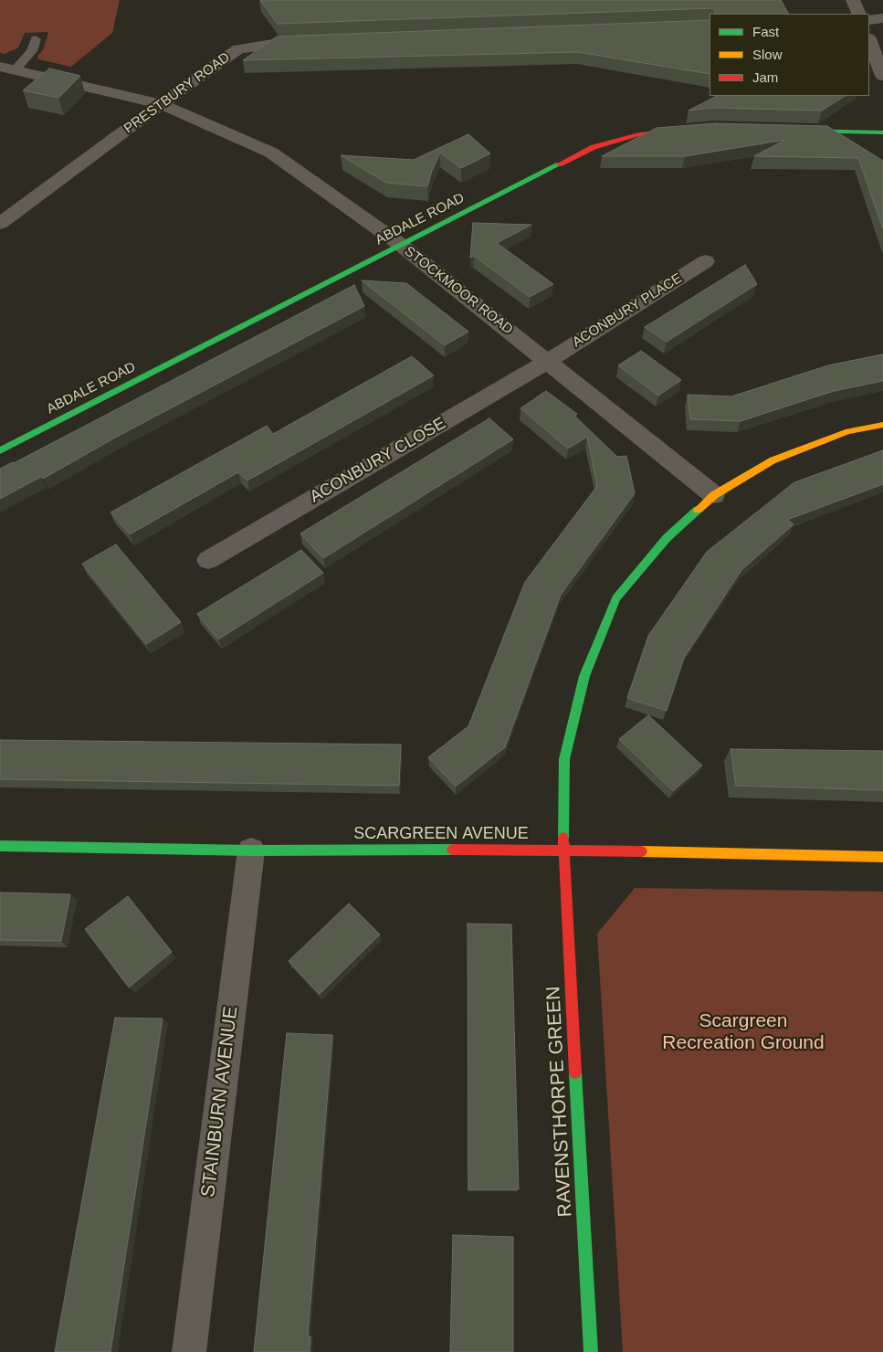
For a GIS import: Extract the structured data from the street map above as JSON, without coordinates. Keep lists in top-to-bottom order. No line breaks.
{"streets":{"street":["PRESTBURY ROAD","ABDALE ROAD","STOCKMOOR ROAD","ACONBURY PLACE","ACONBURY CLOSE","SCARGREEN AVENUE","STAINBURN AVENUE","RAVENSTHORPE GREEN"]},"crossings":[["PRESTBURY ROAD","STOCKMOOR ROAD"],["ABDALE ROAD","STOCKMOOR ROAD"],["STOCKMOOR ROAD","ACONBURY PLACE"],["STOCKMOOR ROAD","ACONBURY CLOSE"],["STOCKMOOR ROAD","RAVENSTHORPE GREEN"],["ACONBURY PLACE","ACONBURY CLOSE"],["SCARGREEN AVENUE","STAINBURN AVENUE"],["SCARGREEN AVENUE","RAVENSTHORPE GREEN"]],"parks":["Scargreen Recreation Ground"],"legend":["Fast","Slow","Jam"]}
